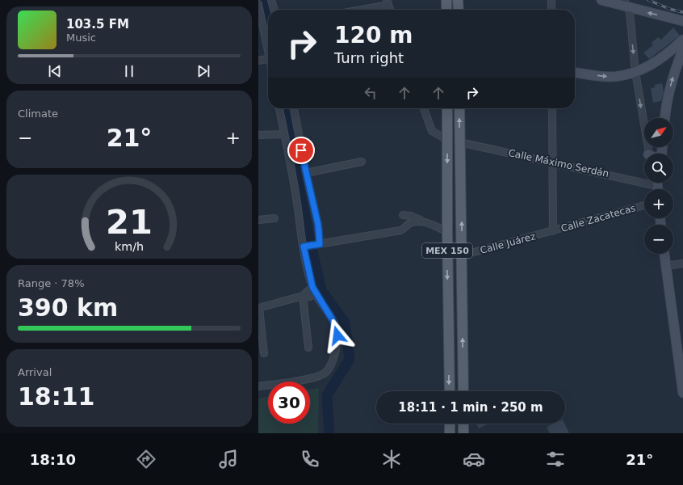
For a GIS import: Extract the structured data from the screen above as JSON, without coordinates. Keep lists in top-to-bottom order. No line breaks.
{"streets":{"main road":["MEX 150"],"street":["Calle Máximo Serdán","Calle Zacatecas","Calle Juárez"]},"crossings":[["Calle Máximo Serdán","MEX 150"],["Calle Zacatecas","Calle Juárez"],["Calle Juárez","MEX 150"]],"north":"top right","page":{"turn":["120 m","Turn right"],"song":["103.5 FM","Music"],"tile":["Climate",["Range · 78%","390 km"],["Arrival","18:11"]],"map_buttons":["+","−"],"heat":["−","21°","+"],"limit":"30","trip":"18:11 · 1 min · 250 m","tabs":["18:10","21°"],"gauge":["21","km/h"]}}
